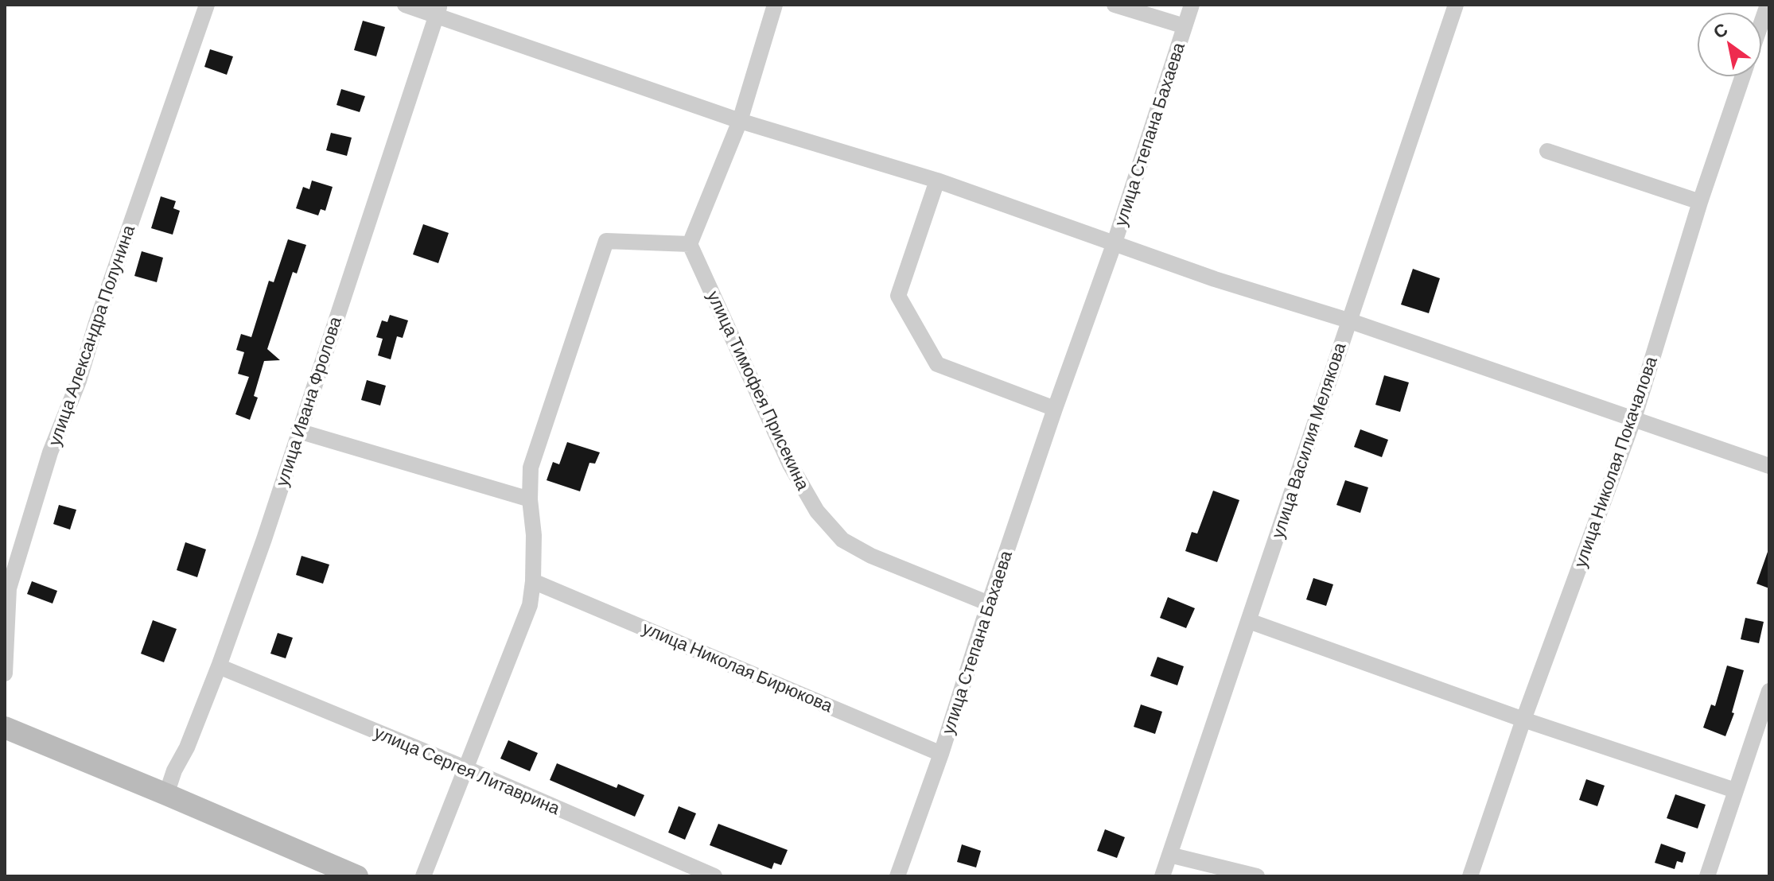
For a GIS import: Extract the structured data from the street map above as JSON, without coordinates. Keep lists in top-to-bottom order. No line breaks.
{"streets":{"street":["улица Степана Бахаева","улица Александра Полунина","улица Тимофея Присекина","улица Ивана Фролова","улица Василия Мелякова","улица Николая Покачалова","улица Николая Бирюкова","улица Сергея Литаврина"]},"crossings":[["улица Степана Бахаева","улица Тимофея Присекина"],["улица Степана Бахаева","улица Николая Бирюкова"],["улица Ивана Фролова","улица Сергея Литаврина"]],"north":"top left"}
